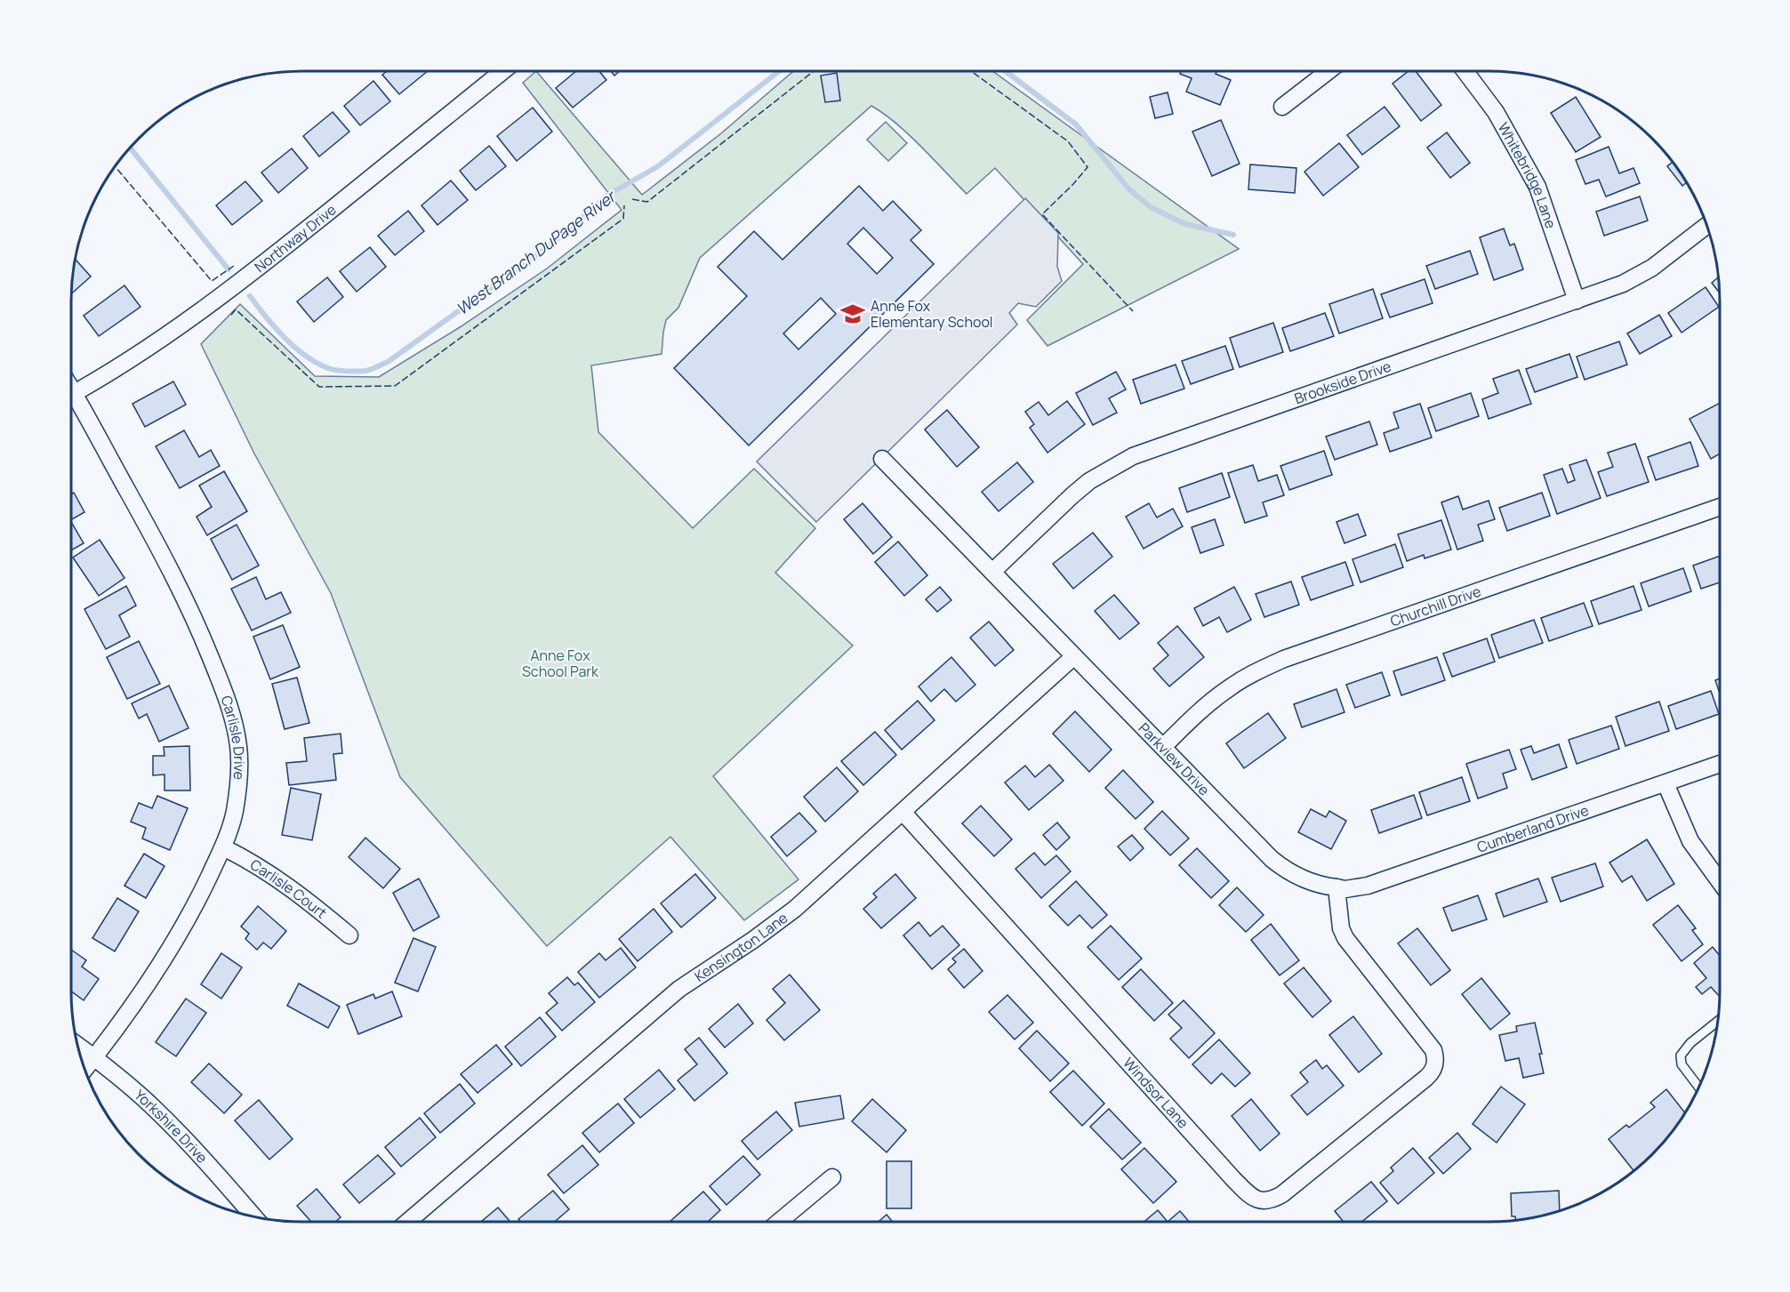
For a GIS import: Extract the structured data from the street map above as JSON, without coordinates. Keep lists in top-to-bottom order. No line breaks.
{"streets":{"street":["Whitebridge Lane","Northway Drive","Brookside Drive","Churchill Drive","Carlisle Drive","Parkview Drive","Cumberland Drive","Carlisle Court","Kensington Lane","Windsor Lane","Yorkshire Drive"]},"crossings":[["Whitebridge Lane","Brookside Drive"],["Brookside Drive","Parkview Drive"],["Churchill Drive","Parkview Drive"],["Carlisle Drive","Carlisle Court"],["Carlisle Drive","Yorkshire Drive"],["Parkview Drive","Cumberland Drive"],["Parkview Drive","Kensington Lane"],["Parkview Drive","Windsor Lane"],["Cumberland Drive","Windsor Lane"],["Kensington Lane","Windsor Lane"]],"water":["West Branch DuPage River"],"parks":["Anne Fox School Park"],"places":{"school or university":["Anne Fox Elementary School"]}}
